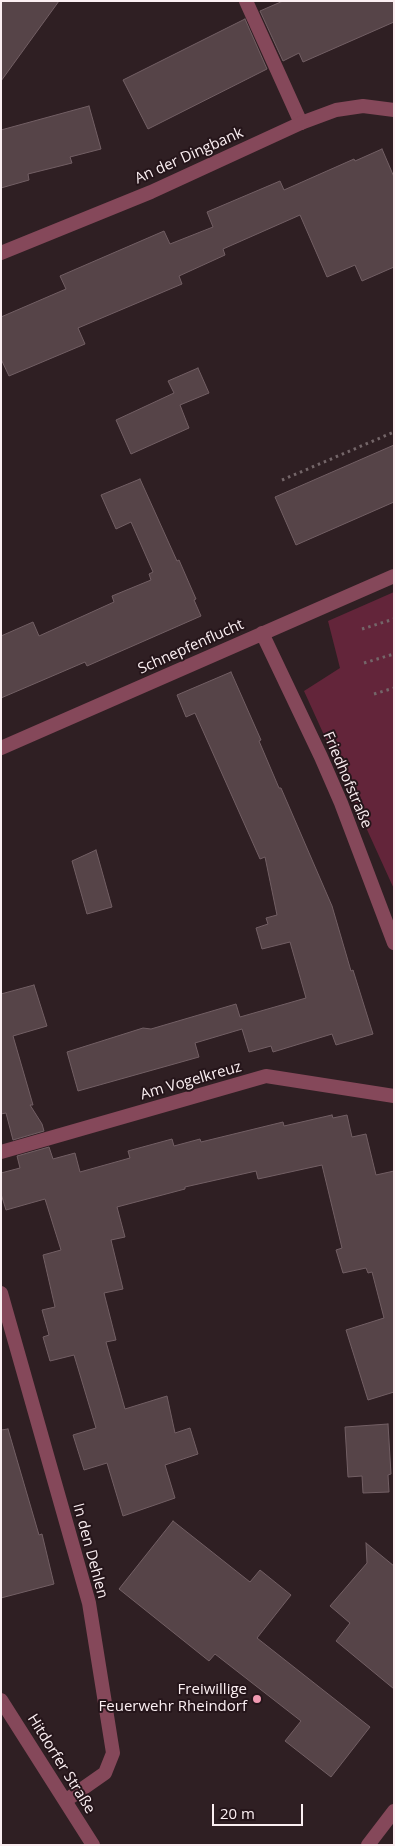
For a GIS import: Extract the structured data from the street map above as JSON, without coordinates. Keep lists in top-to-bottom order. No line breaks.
{"streets":{"street":["An der Dingbank","Schnepfenflucht","Friedhofstraße","Am Vogelkreuz","In den Dehlen","Hitdorfer Straße"]},"crossings":[["Schnepfenflucht","Friedhofstraße"],["In den Dehlen","Hitdorfer Straße"]],"places":["Freiwillige Feuerwehr Rheindorf"],"scale_bar":"20 m"}
